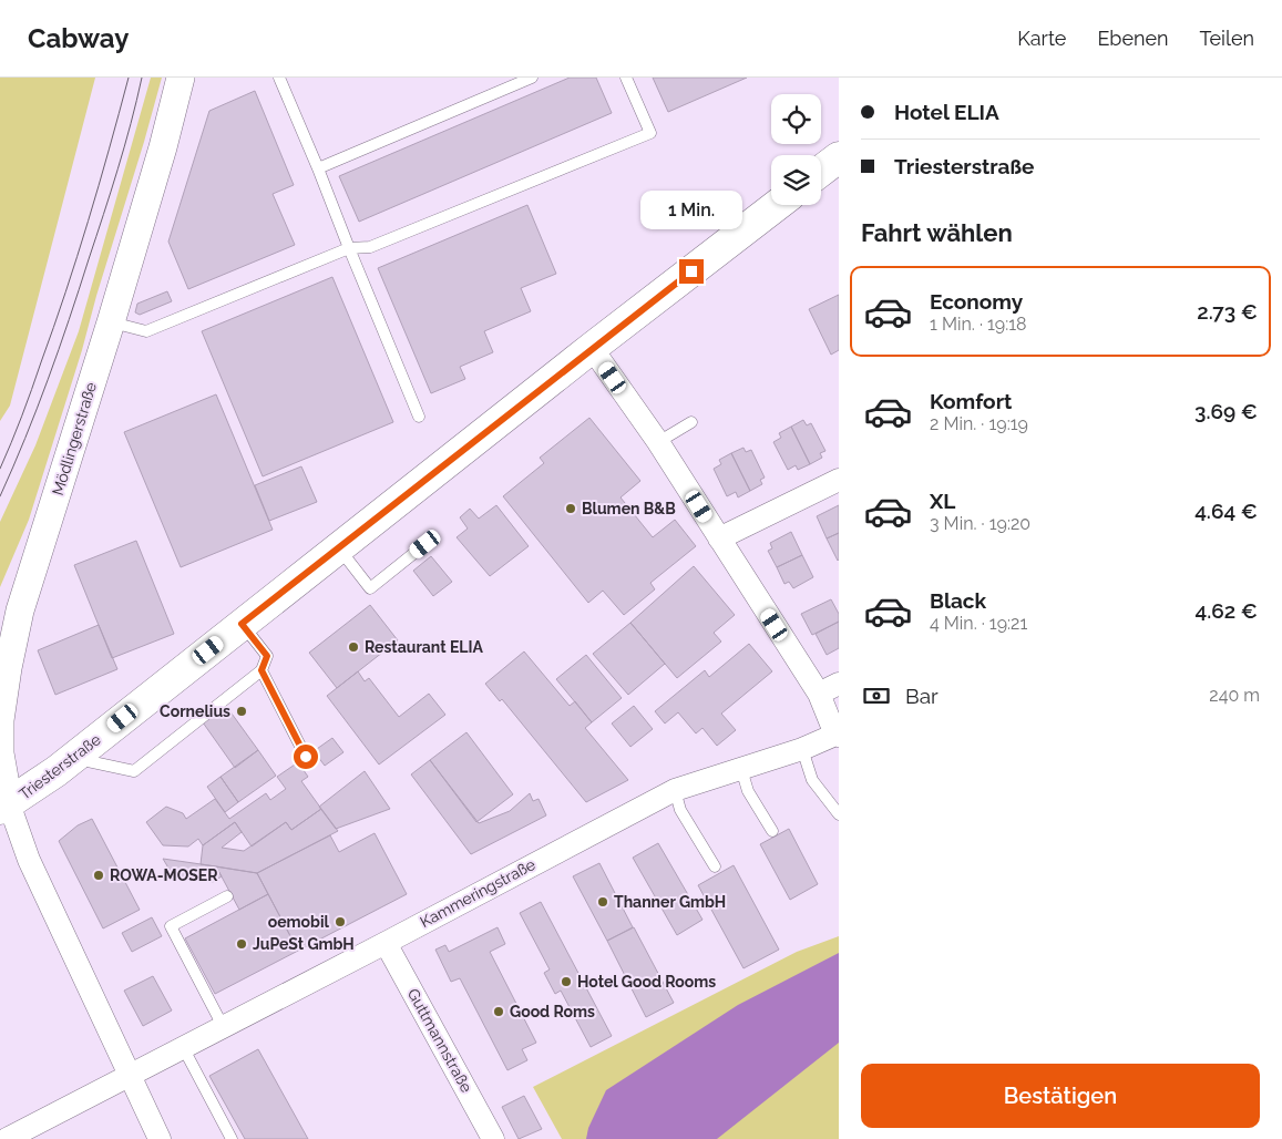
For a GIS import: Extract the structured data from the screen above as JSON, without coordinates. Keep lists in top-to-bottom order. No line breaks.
{"streets":{"main road":["Triesterstraße"],"street":["Mödlingerstraße","Kammeringstraße","Guttmannstraße"]},"crossings":[["Mödlingerstraße","Triesterstraße"],["Triesterstraße","Kammeringstraße"],["Kammeringstraße","Guttmannstraße"]],"places":["Blumen B&B","Restaurant ELIA","Cornelius","ROWA-MOSER","Thanner GmbH","oemobil","JuPeSt GmbH","Hotel Good Rooms","Good Roms"],"page":{"header":"Cabway","nav":["Karte","Ebenen","Teilen"],"banner":["Hotel ELIA","Triesterstraße"],"bubble":"1 Min.","heading":"Fahrt wählen","list":[{"name":"Economy","note":"1 Min. · 19:18","value":"2.73 €"},{"name":"Komfort","note":"2 Min. · 19:19","value":"3.69 €"},{"name":"XL","note":"3 Min. · 19:20","value":"4.64 €"},{"name":"Black","note":"4 Min. · 19:21","value":"4.62 €"}],"pay":["Bar","240 m"],"buttons":"Bestätigen"}}
